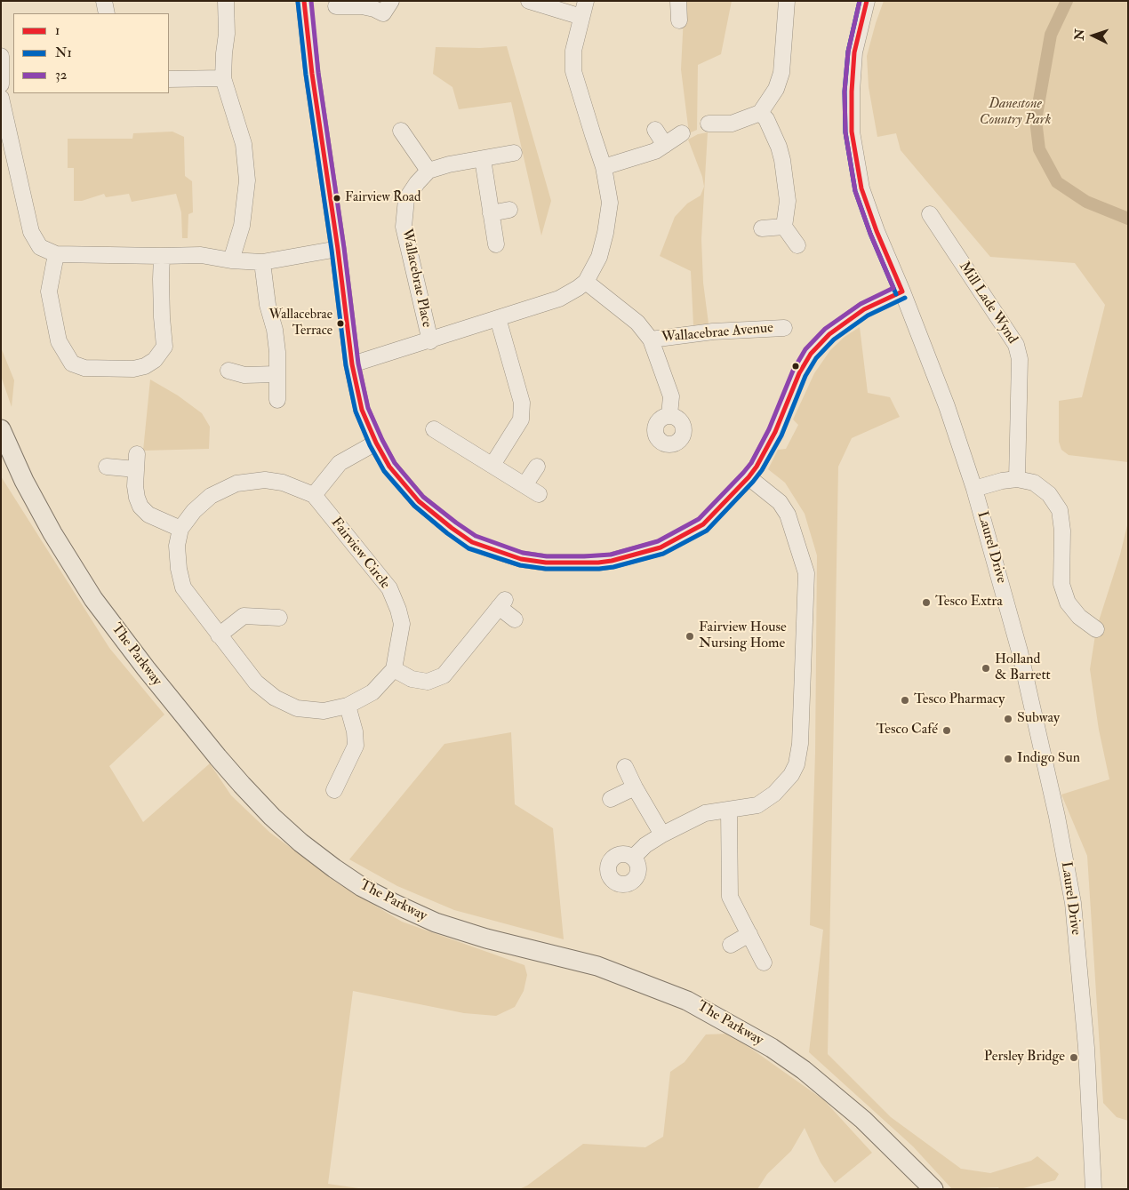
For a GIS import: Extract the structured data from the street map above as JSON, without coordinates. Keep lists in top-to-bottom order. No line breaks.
{"streets":{"main road":["The Parkway"],"street":["Wallacebrae Place","Mill Lade Wynd","Wallacebrae Avenue","Laurel Drive","Fairview Circle"]},"parks":["Danestone Country Park"],"places":["Fairview Road","Wallacebrae Terrace","Tesco Extra","Fairview House Nursing Home","Holland & Barrett","Tesco Pharmacy","Subway","Tesco Café","Indigo Sun","Persley Bridge"],"lines":["transit line 1","transit line N1","transit line 32"],"legend":["1","N1","32"],"north":"left"}
